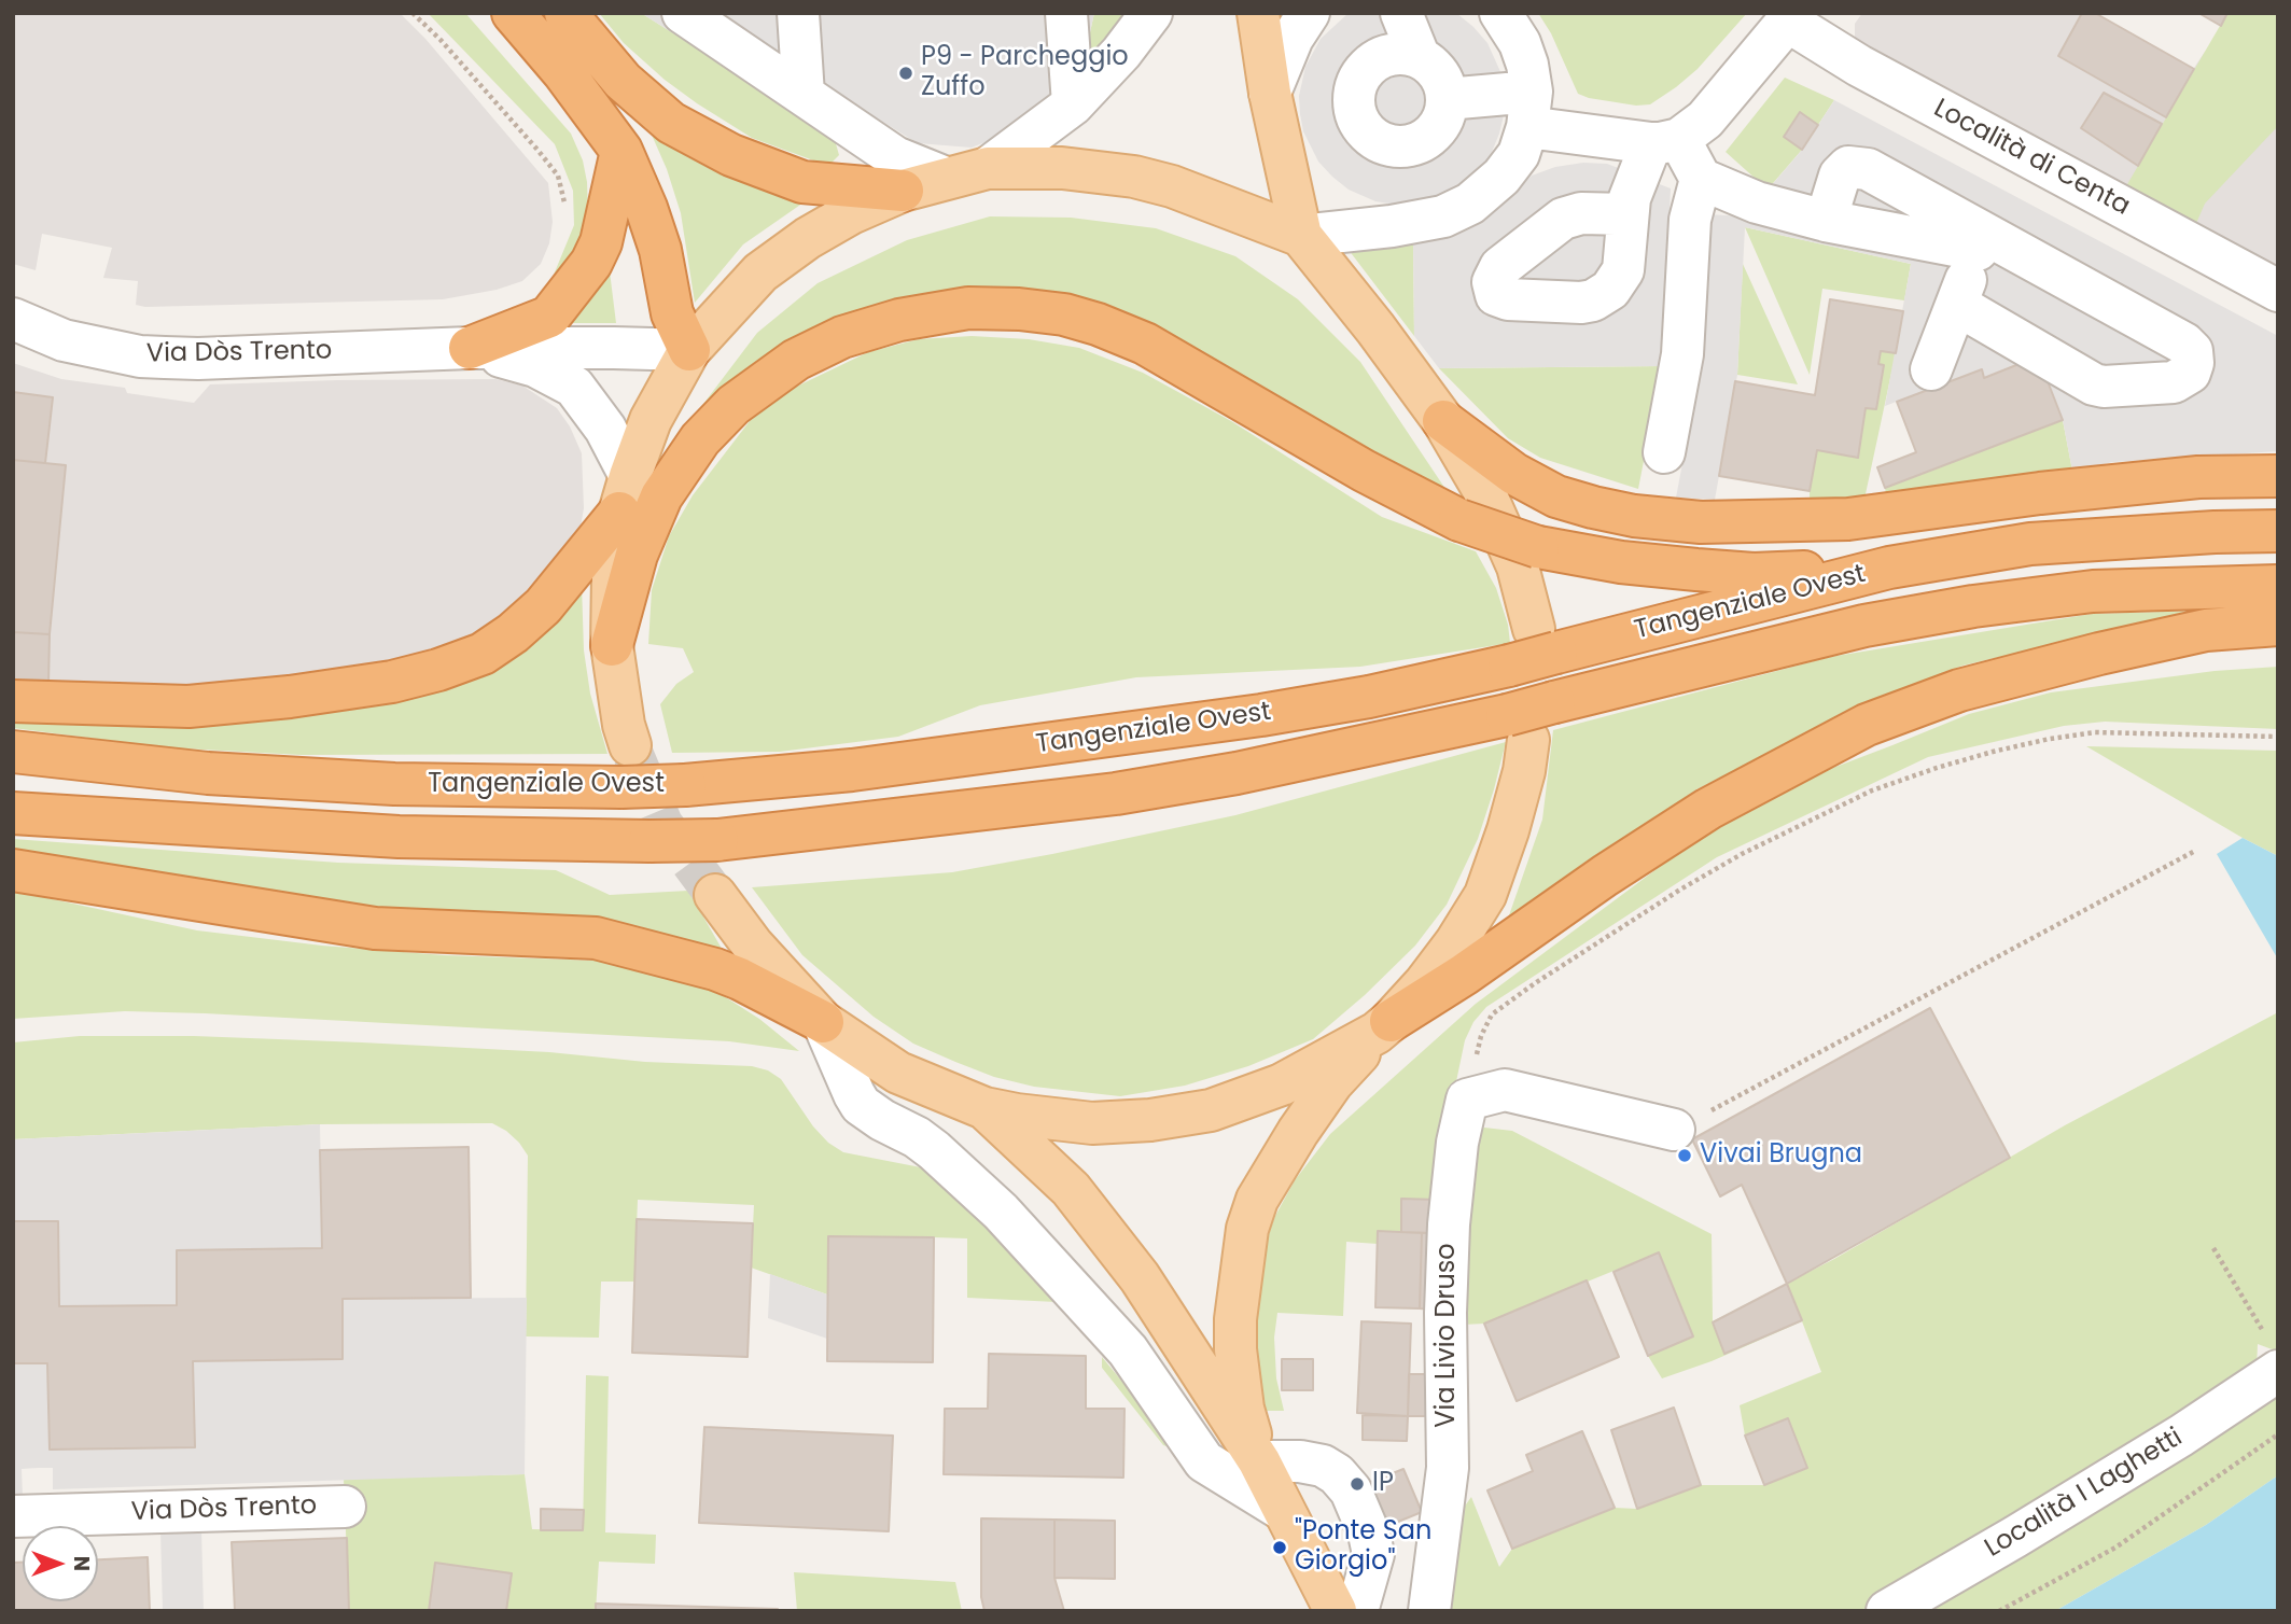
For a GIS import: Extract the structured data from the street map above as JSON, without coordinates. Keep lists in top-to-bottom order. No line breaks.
{"streets":{"highway":["Tangenziale Ovest"],"street":["Località di Centa","Via Dòs Trento","Via Livio Druso","Località I Laghetti"]},"places":["P9 - Parcheggio Zuffo","Vivai Brugna","IP","\"Ponte San Giorgio\""],"north":"right"}
